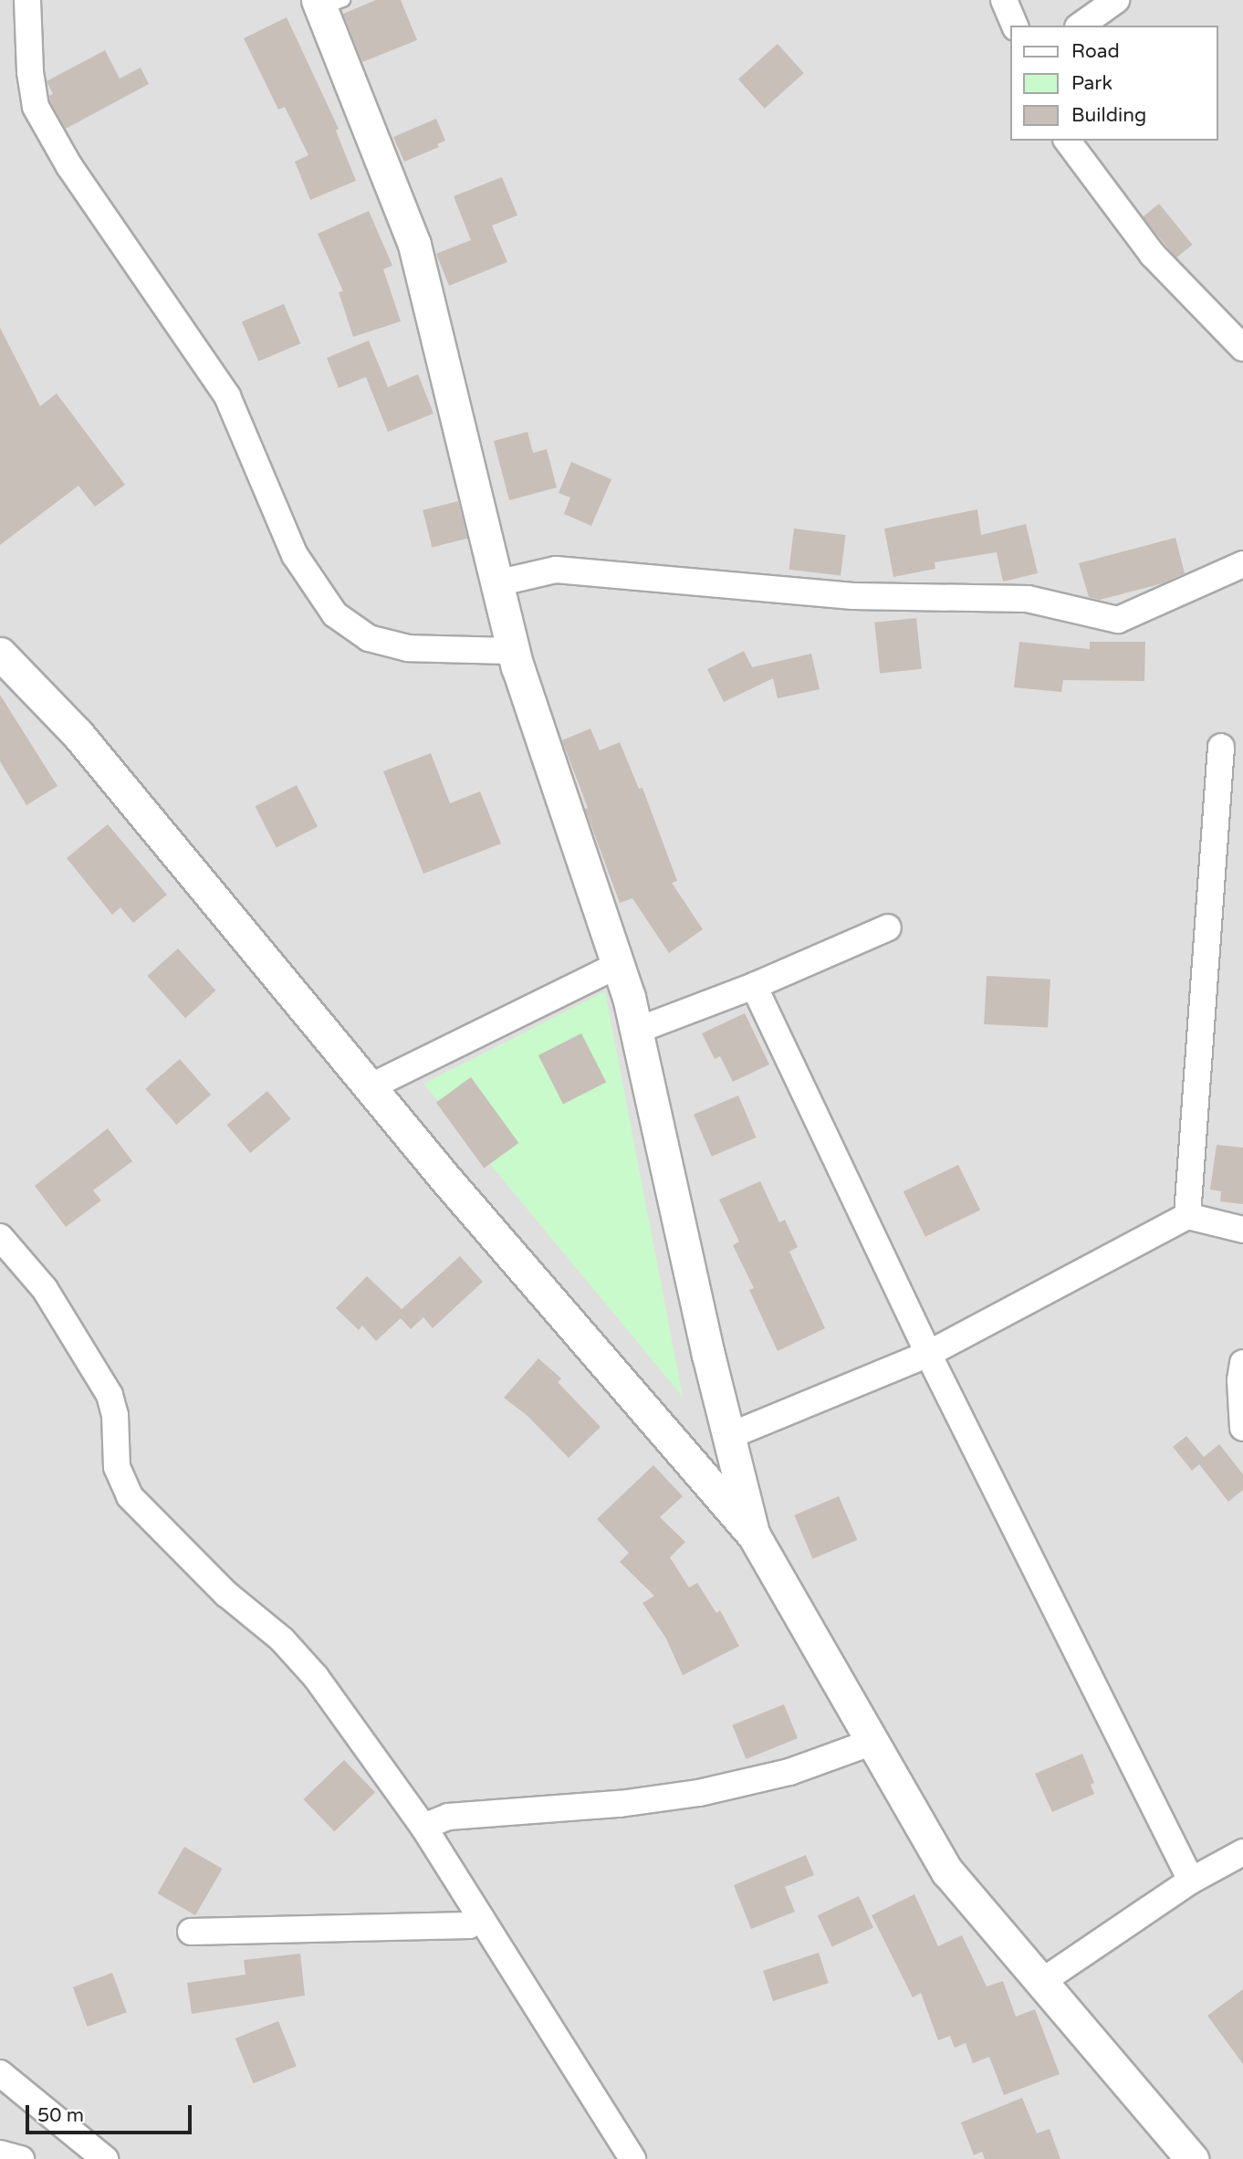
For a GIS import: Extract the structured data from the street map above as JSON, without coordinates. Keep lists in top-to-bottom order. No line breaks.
{"legend":["Road","Park","Building"],"scale_bar":"50 m"}
